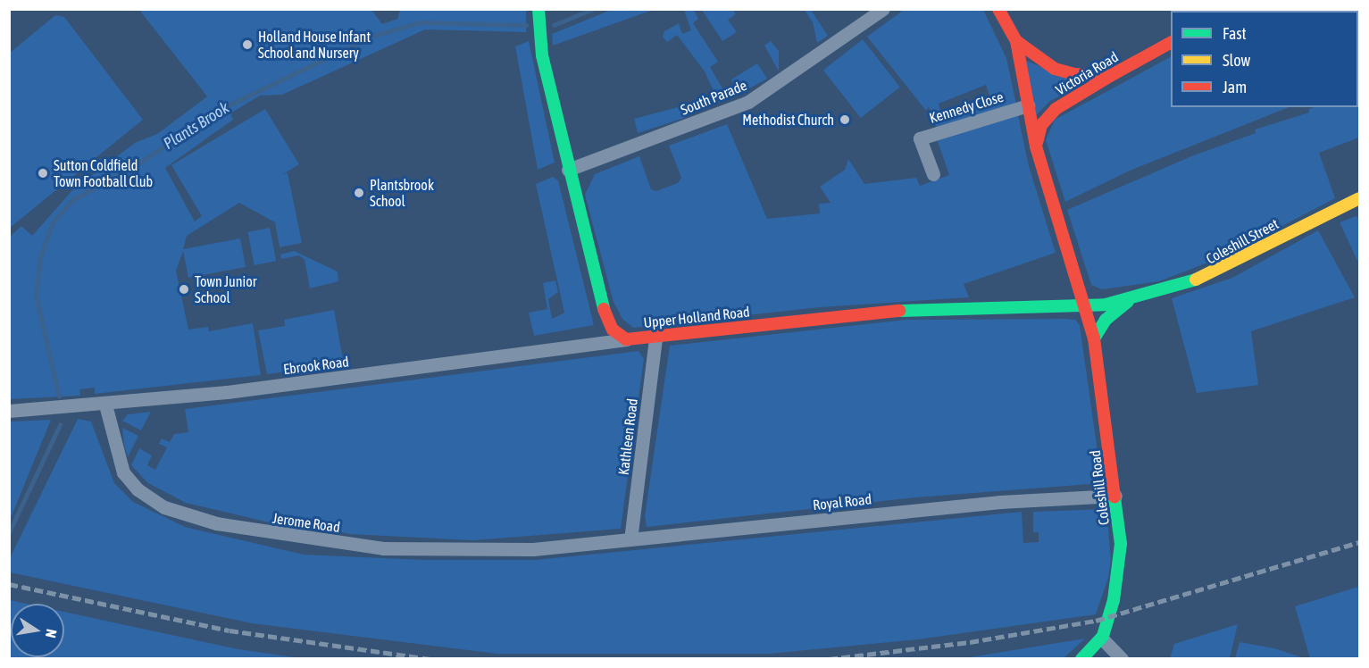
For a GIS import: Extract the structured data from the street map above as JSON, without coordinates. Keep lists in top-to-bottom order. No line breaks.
{"streets":{"street":["Victoria Road","South Parade","Kennedy Close","Coleshill Street","Upper Holland Road","Ebrook Road","Kathleen Road","Coleshill Road","Royal Road","Jerome Road"]},"crossings":[["South Parade","Upper Holland Road"],["Coleshill Street","Upper Holland Road"],["Coleshill Street","Coleshill Road"],["Upper Holland Road","Ebrook Road"],["Upper Holland Road","Kathleen Road"],["Upper Holland Road","Coleshill Road"],["Ebrook Road","Jerome Road"],["Kathleen Road","Royal Road"],["Coleshill Road","Royal Road"],["Royal Road","Jerome Road"]],"water":["Plants Brook"],"places":["Holland House Infant School and Nursery","Methodist Church","Sutton Coldfield Town Football Club","Plantsbrook School","Town Junior School"],"legend":["Fast","Slow","Jam"],"north":"right"}
